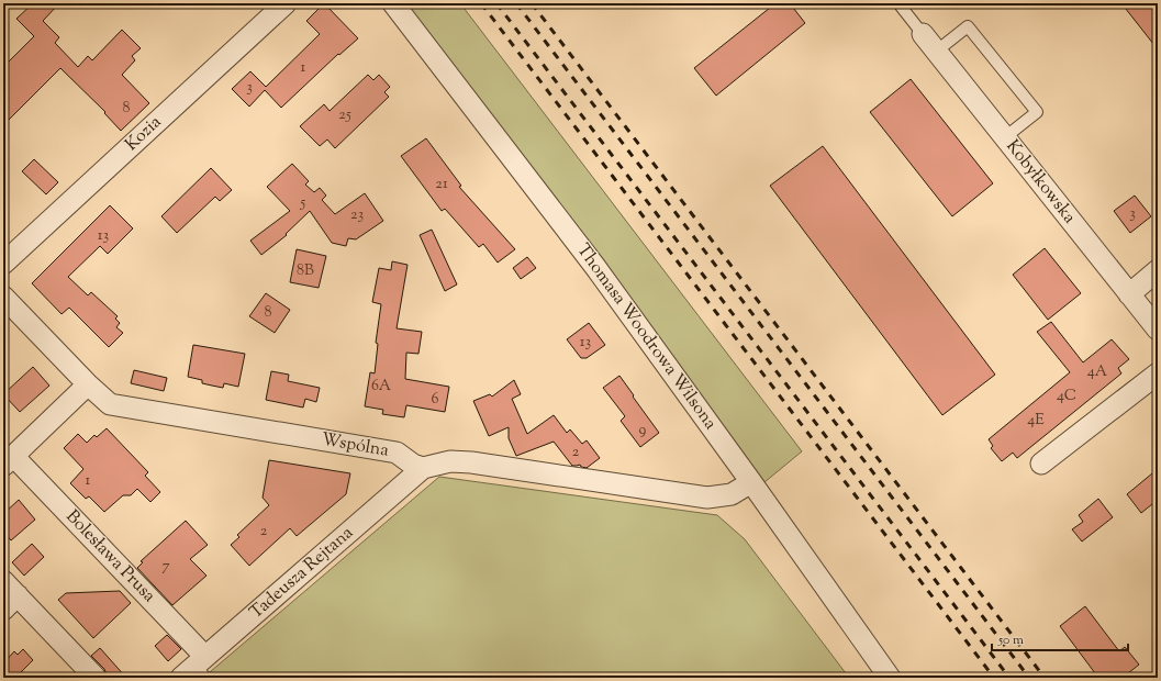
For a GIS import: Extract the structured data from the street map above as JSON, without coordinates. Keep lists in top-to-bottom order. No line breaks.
{"streets":{"street":["Kozia","Kobyłkowska","Thomasa Woodrowa Wilsona","Wspólna","Bolesława Prusa","Tadeusza Rejtana"]},"crossings":[["Wspólna","Tadeusza Rejtana"],["Bolesława Prusa","Tadeusza Rejtana"]],"house_numbers":["1","3","8","25","21","5","3","23","13","8B","8","13","4A","6A","4C","6","4E","9","2","1","2","7"],"scale_bar":"50 m"}
